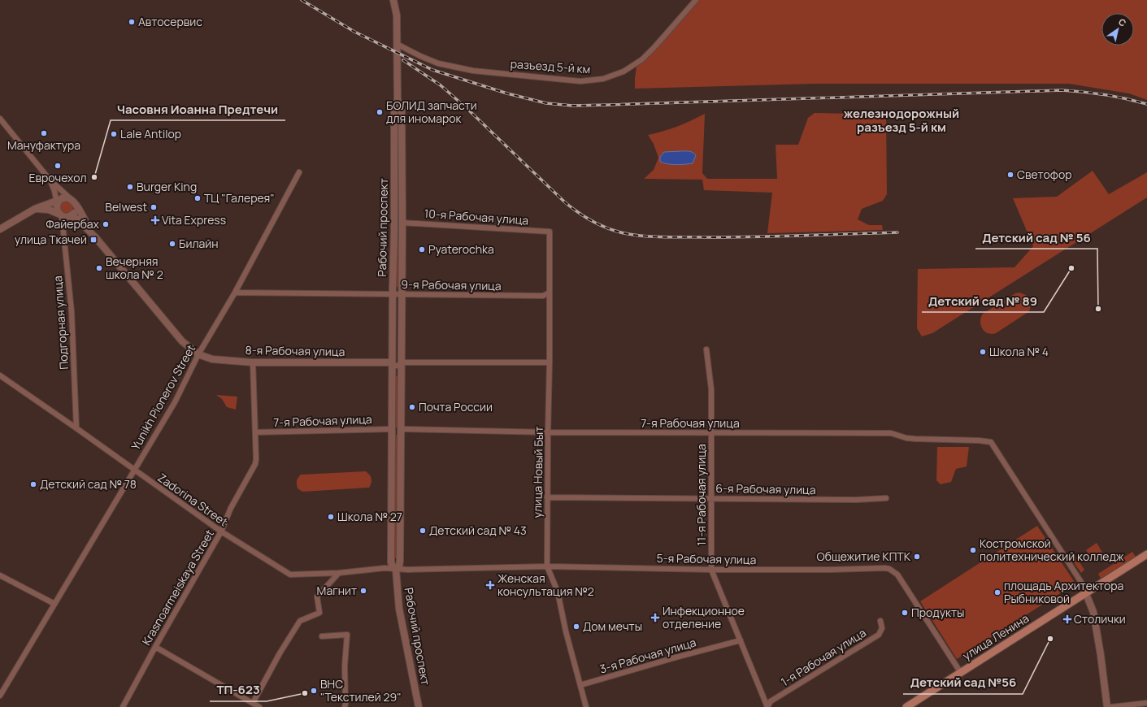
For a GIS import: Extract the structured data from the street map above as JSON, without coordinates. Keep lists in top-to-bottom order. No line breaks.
{"streets":{"main road":["улица Ленина"],"street":["разъезд 5-й км","10-я Рабочая улица","Рабочий проспект","9-я Рабочая улица","Подгорная улица","8-я Рабочая улица","Yunikh Pionerov Street","7-я Рабочая улица","улица Новый Быт","6-я Рабочая улица","11-я Рабочая улица","Zadorina Street","5-я Рабочая улица","Krasnoarmeiskaya Street","3-я Рабочая улица","1-я Рабочая улица"]},"crossings":[["разъезд 5-й км","Рабочий проспект"],["10-я Рабочая улица","Рабочий проспект"],["10-я Рабочая улица","улица Новый Быт"],["Рабочий проспект","9-я Рабочая улица"],["Рабочий проспект","8-я Рабочая улица"],["Рабочий проспект","7-я Рабочая улица"],["Рабочий проспект","Zadorina Street"],["Рабочий проспект","5-я Рабочая улица"],["9-я Рабочая улица","Yunikh Pionerov Street"],["9-я Рабочая улица","улица Новый Быт"],["Подгорная улица","Zadorina Street"],["8-я Рабочая улица","Yunikh Pionerov Street"],["8-я Рабочая улица","Krasnoarmeiskaya Street"],["Yunikh Pionerov Street","Zadorina Street"],["7-я Рабочая улица","улица Новый Быт"],["7-я Рабочая улица","11-я Рабочая улица"],["7-я Рабочая улица","Krasnoarmeiskaya Street"],["7-я Рабочая улица","улица Ленина"],["улица Новый Быт","6-я Рабочая улица"],["улица Новый Быт","5-я Рабочая улица"],["улица Новый Быт","3-я Рабочая улица"],["6-я Рабочая улица","11-я Рабочая улица"],["11-я Рабочая улица","5-я Рабочая улица"],["11-я Рабочая улица","3-я Рабочая улица"],["11-я Рабочая улица","1-я Рабочая улица"],["Zadorina Street","5-я Рабочая улица"],["Zadorina Street","Krasnoarmeiskaya Street"],["5-я Рабочая улица","улица Ленина"]],"districts":["железнодорожный разъезд 5-й км"],"places":{"other":["Автосервис","БОЛИД запчасти для иномарок","Мануфактура","Lale Antilop","Еврочехол","Светофор","Часовня Иоанна Предтечи","Burger King","ТЦ \"Галерея\"","Belwest","Файербах","Билайн","Pyaterochka","Вечерняя школа № 2","Детский сад № 89","Детский сад № 56","Школа № 4","Почта России","Детский сад № 78","Школа № 27","Детский сад № 43","Костромской политехнический колледж","Общежитие КПТК","Магнит","площадь Архитектора Рыбниковой","Продукты","Дом мечты","Детский сад №56","ВНС \"Текстилей 29\"","ТП-623"],"health":["Vita Express","Женская консультация №2","Инфекционное отделение","Столички"],"transit":["улица Ткачей"]},"north":"top right"}
